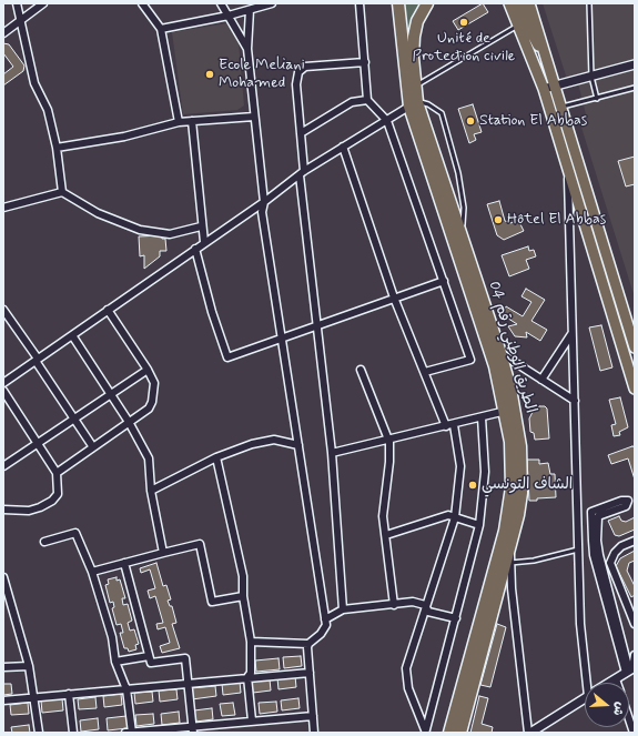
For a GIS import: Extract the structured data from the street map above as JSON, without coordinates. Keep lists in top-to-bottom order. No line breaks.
{"streets":{"highway":["الطريق الوطني رقم 04"]},"places":["Unité de Protection civile","Ecole Meliani Mohamed","Station El Abbas","Hôtel El Abbas","الشاف التونسي"],"north":"right"}
